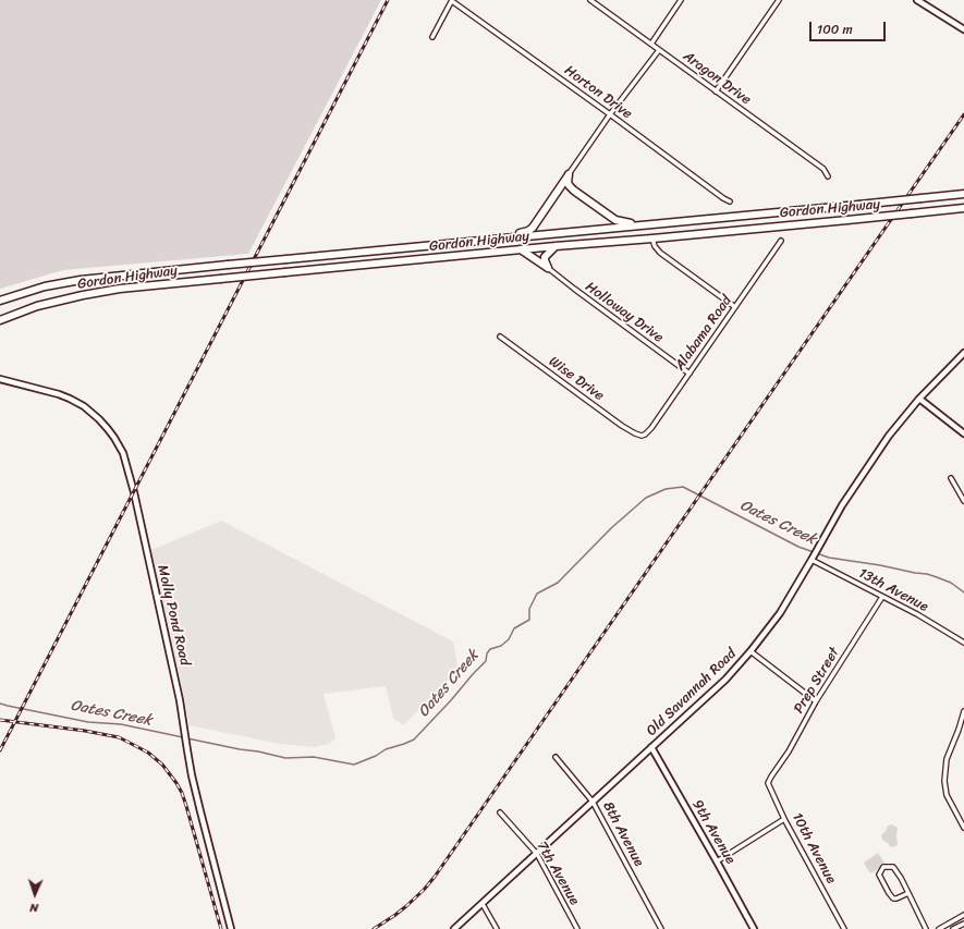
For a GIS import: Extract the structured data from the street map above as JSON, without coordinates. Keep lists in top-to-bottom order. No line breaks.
{"streets":{"highway":["Gordon Highway"],"street":["Aragon Drive","Horton Drive","Holloway Drive","Alabama Road","Wise Drive","13th Avenue","Molly Pond Road","Prep Street","Old Savannah Road","9th Avenue","8th Avenue","10th Avenue","7th Avenue"]},"crossings":[["Holloway Drive","Alabama Road"],["Alabama Road","Wise Drive"],["13th Avenue","Prep Street"],["13th Avenue","Old Savannah Road"],["Prep Street","10th Avenue"],["Old Savannah Road","9th Avenue"],["Old Savannah Road","8th Avenue"],["Old Savannah Road","7th Avenue"]],"water":["Oates Creek"],"scale_bar":"100 m","north":"bottom"}
